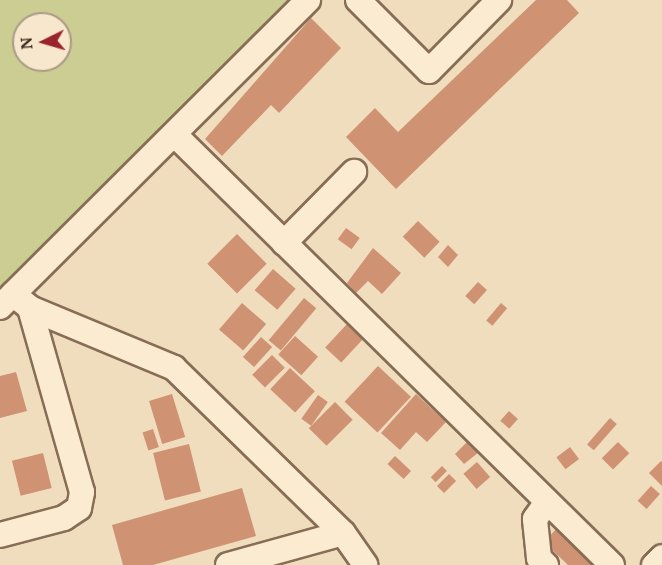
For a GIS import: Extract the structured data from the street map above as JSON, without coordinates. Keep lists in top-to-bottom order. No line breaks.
{"north":"left"}
